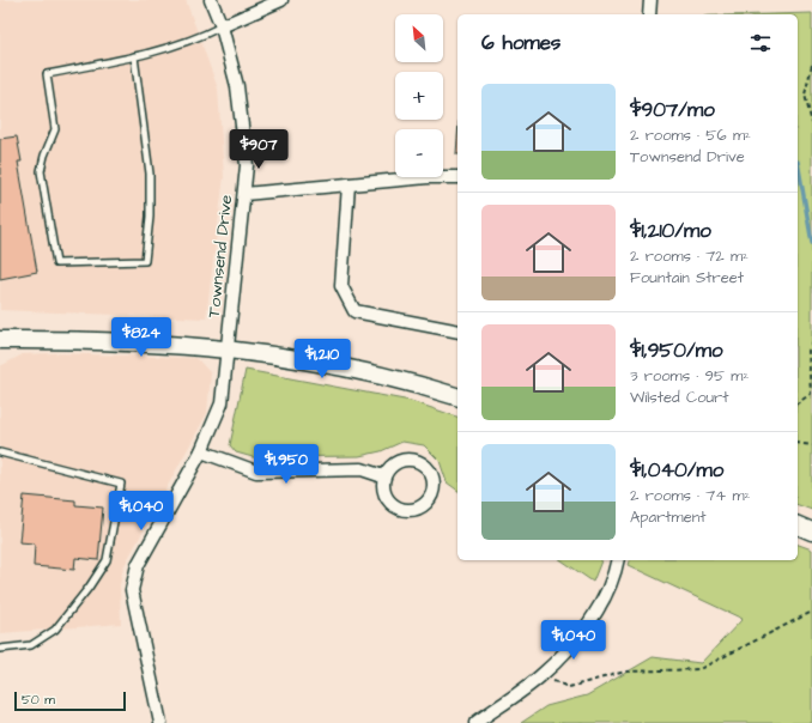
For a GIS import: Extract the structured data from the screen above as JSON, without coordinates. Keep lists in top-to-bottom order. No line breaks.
{"streets":{"street":["Townsend Drive"]},"scale_bar":"50 m","north":"top left","page":{"map_buttons":["+","−"],"heading":"6 homes","list":[{"name":"$907/mo","note":"2 rooms · 56 m² · Townsend Drive"},{"name":"$1,210/mo","note":"2 rooms · 72 m² · Fountain Street"},{"name":"$1,950/mo","note":"3 rooms · 95 m² · Wilsted Court"},{"name":"$1,040/mo","note":"2 rooms · 74 m² · Apartment"}],"price":["$907","$824","$1,210","$1,950","$1,040","$1,040"],"scale":"50 m"}}
